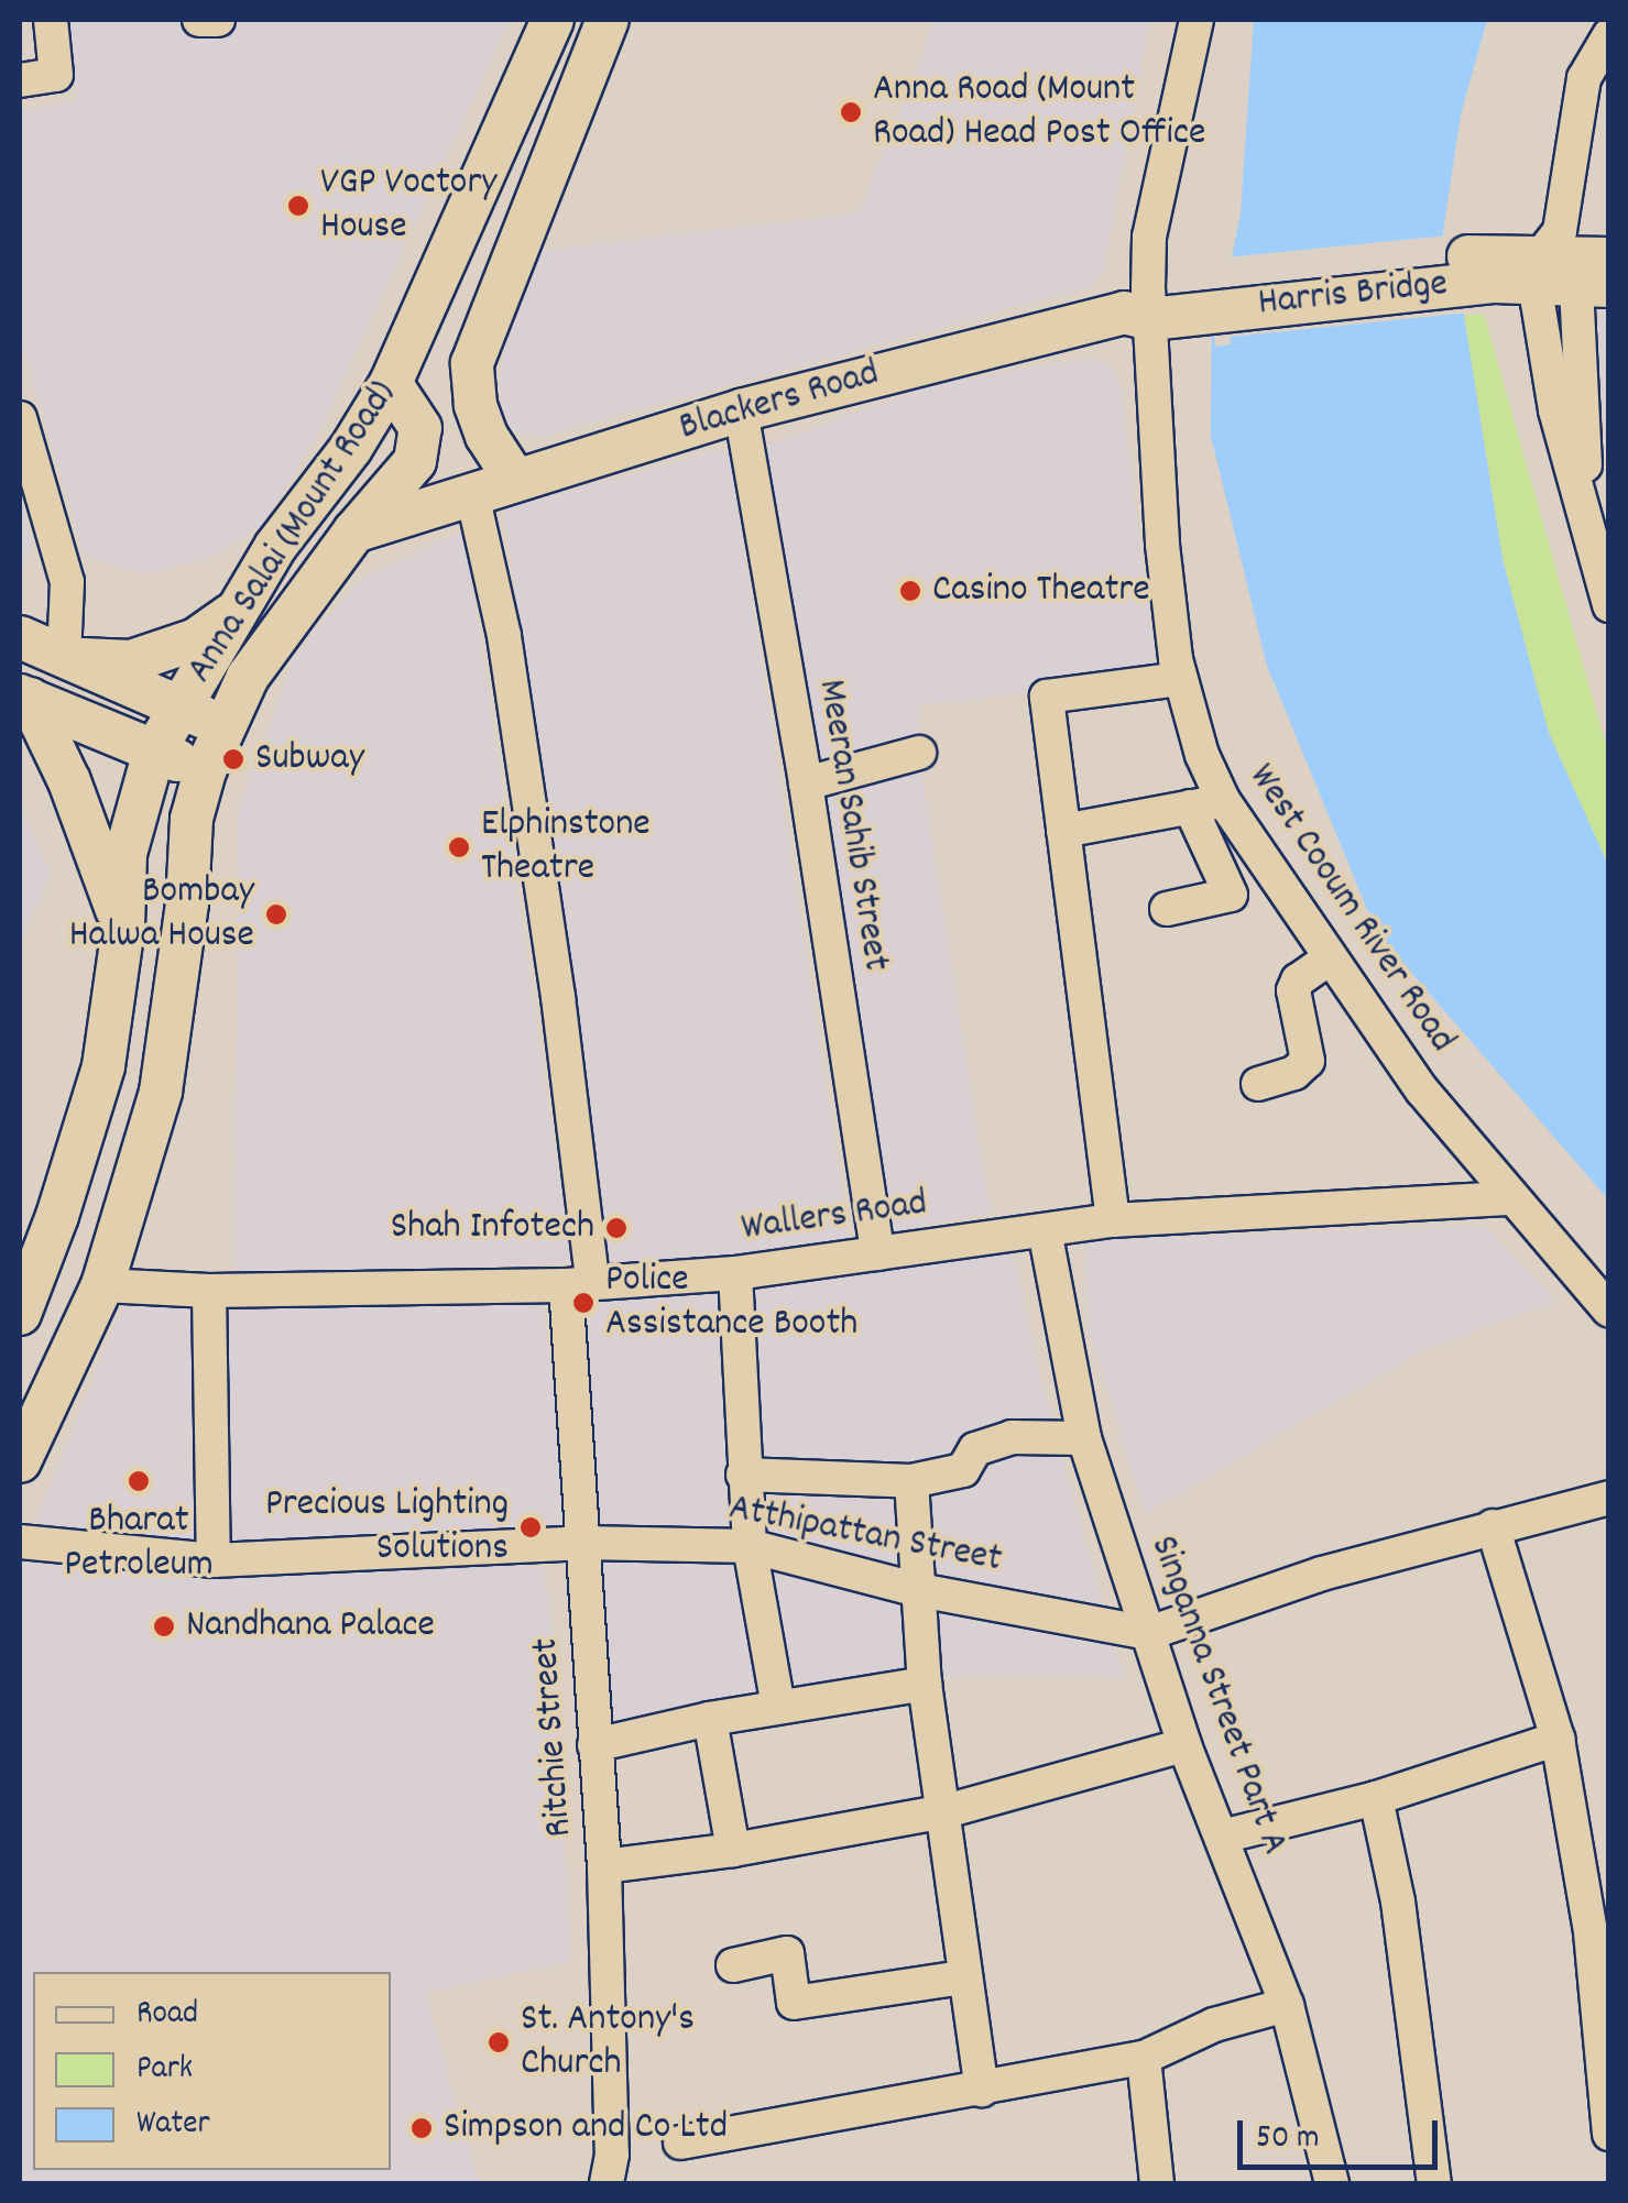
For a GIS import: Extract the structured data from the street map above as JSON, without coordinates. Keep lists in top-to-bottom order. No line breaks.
{"streets":{"main road":["Harris Bridge","Blackers Road","Anna Salai (Mount Road)"],"street":["Meeran Sahib Street","West Cooum River Road","Wallers Road","Atthipattan Street","Singanna Street Part A","Ritchie Street"]},"crossings":[["Harris Bridge","Blackers Road"],["Blackers Road","Anna Salai (Mount Road)"],["Blackers Road","Meeran Sahib Street"],["Blackers Road","West Cooum River Road"],["Blackers Road","Ritchie Street"],["Anna Salai (Mount Road)","Wallers Road"],["Meeran Sahib Street","Wallers Road"],["West Cooum River Road","Wallers Road"],["Wallers Road","Singanna Street Part A"],["Wallers Road","Ritchie Street"],["Atthipattan Street","Singanna Street Part A"],["Atthipattan Street","Ritchie Street"]],"places":["Anna Road (Mount Road) Head Post Office","VGP Voctory House","Casino Theatre","Subway","Elphinstone Theatre","Bombay Halwa House","Shah Infotech","Police Assistance Booth","Bharat Petroleum","Precious Lighting Solutions","Nandhana Palace","St. Antony's Church","Simpson and Co Ltd"],"legend":["Road","Park","Water"],"scale_bar":"50 m"}
